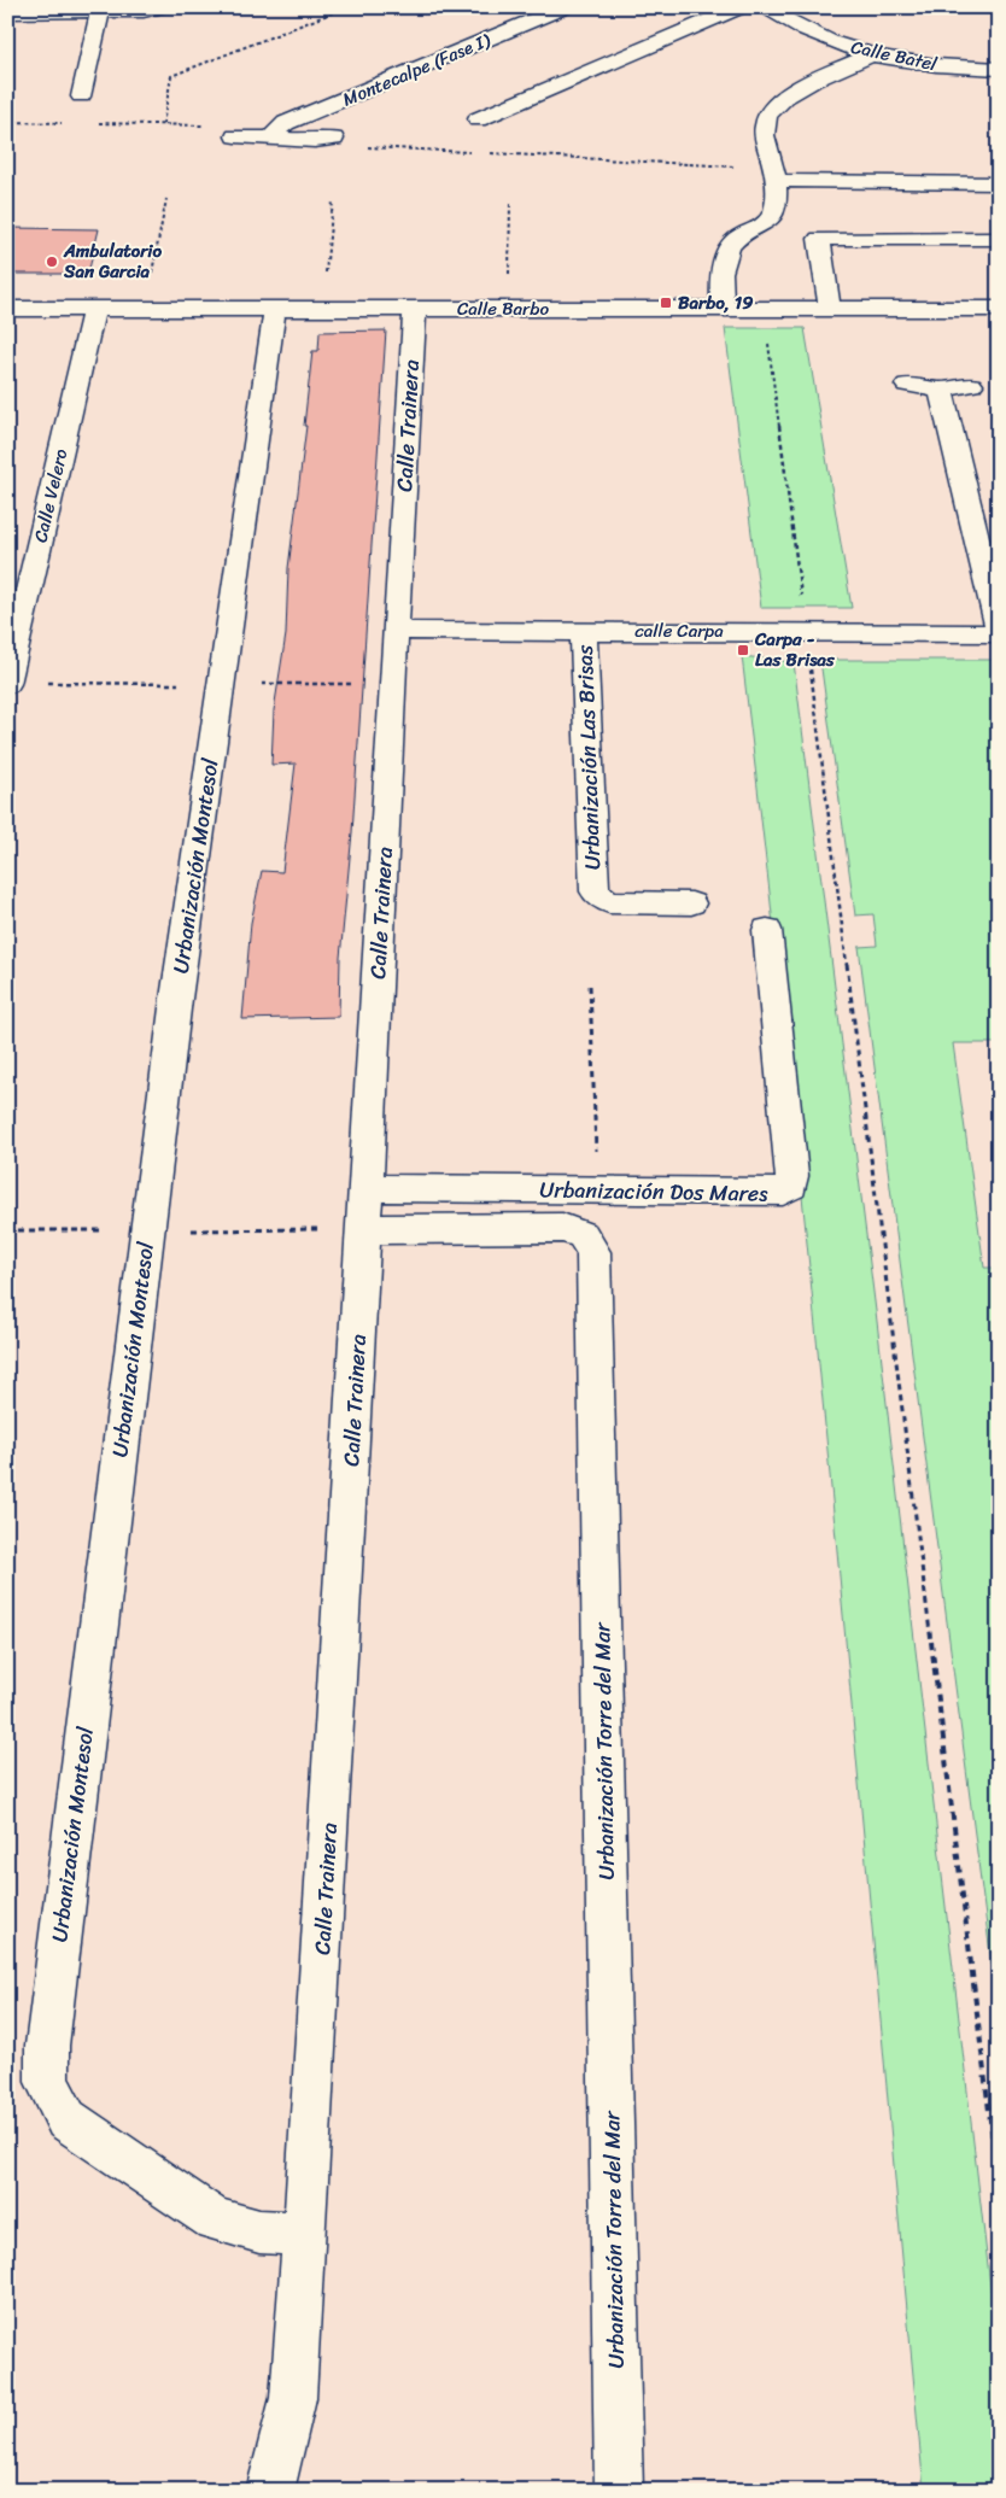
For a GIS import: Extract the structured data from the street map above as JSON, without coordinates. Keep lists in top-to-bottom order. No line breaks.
{"streets":{"street":["Calle Batel","Montecalpe (Fase I)","Calle Barbo","Calle Trainera","Calle Velero","calle Carpa","Urbanización Las Brisas","Urbanización Montesol","Urbanización Dos Mares","Urbanización Torre del Mar"]},"crossings":[["Calle Barbo","Calle Trainera"],["Calle Barbo","Calle Velero"],["Calle Barbo","Urbanización Montesol"],["Calle Trainera","calle Carpa"],["Calle Trainera","Urbanización Montesol"],["Calle Trainera","Urbanización Dos Mares"],["Calle Trainera","Urbanización Torre del Mar"],["calle Carpa","Urbanización Las Brisas"]],"places":{"other":["Ambulatorio San Garcia"],"transit":["Barbo, 19","Carpa - Las Brisas"]}}
